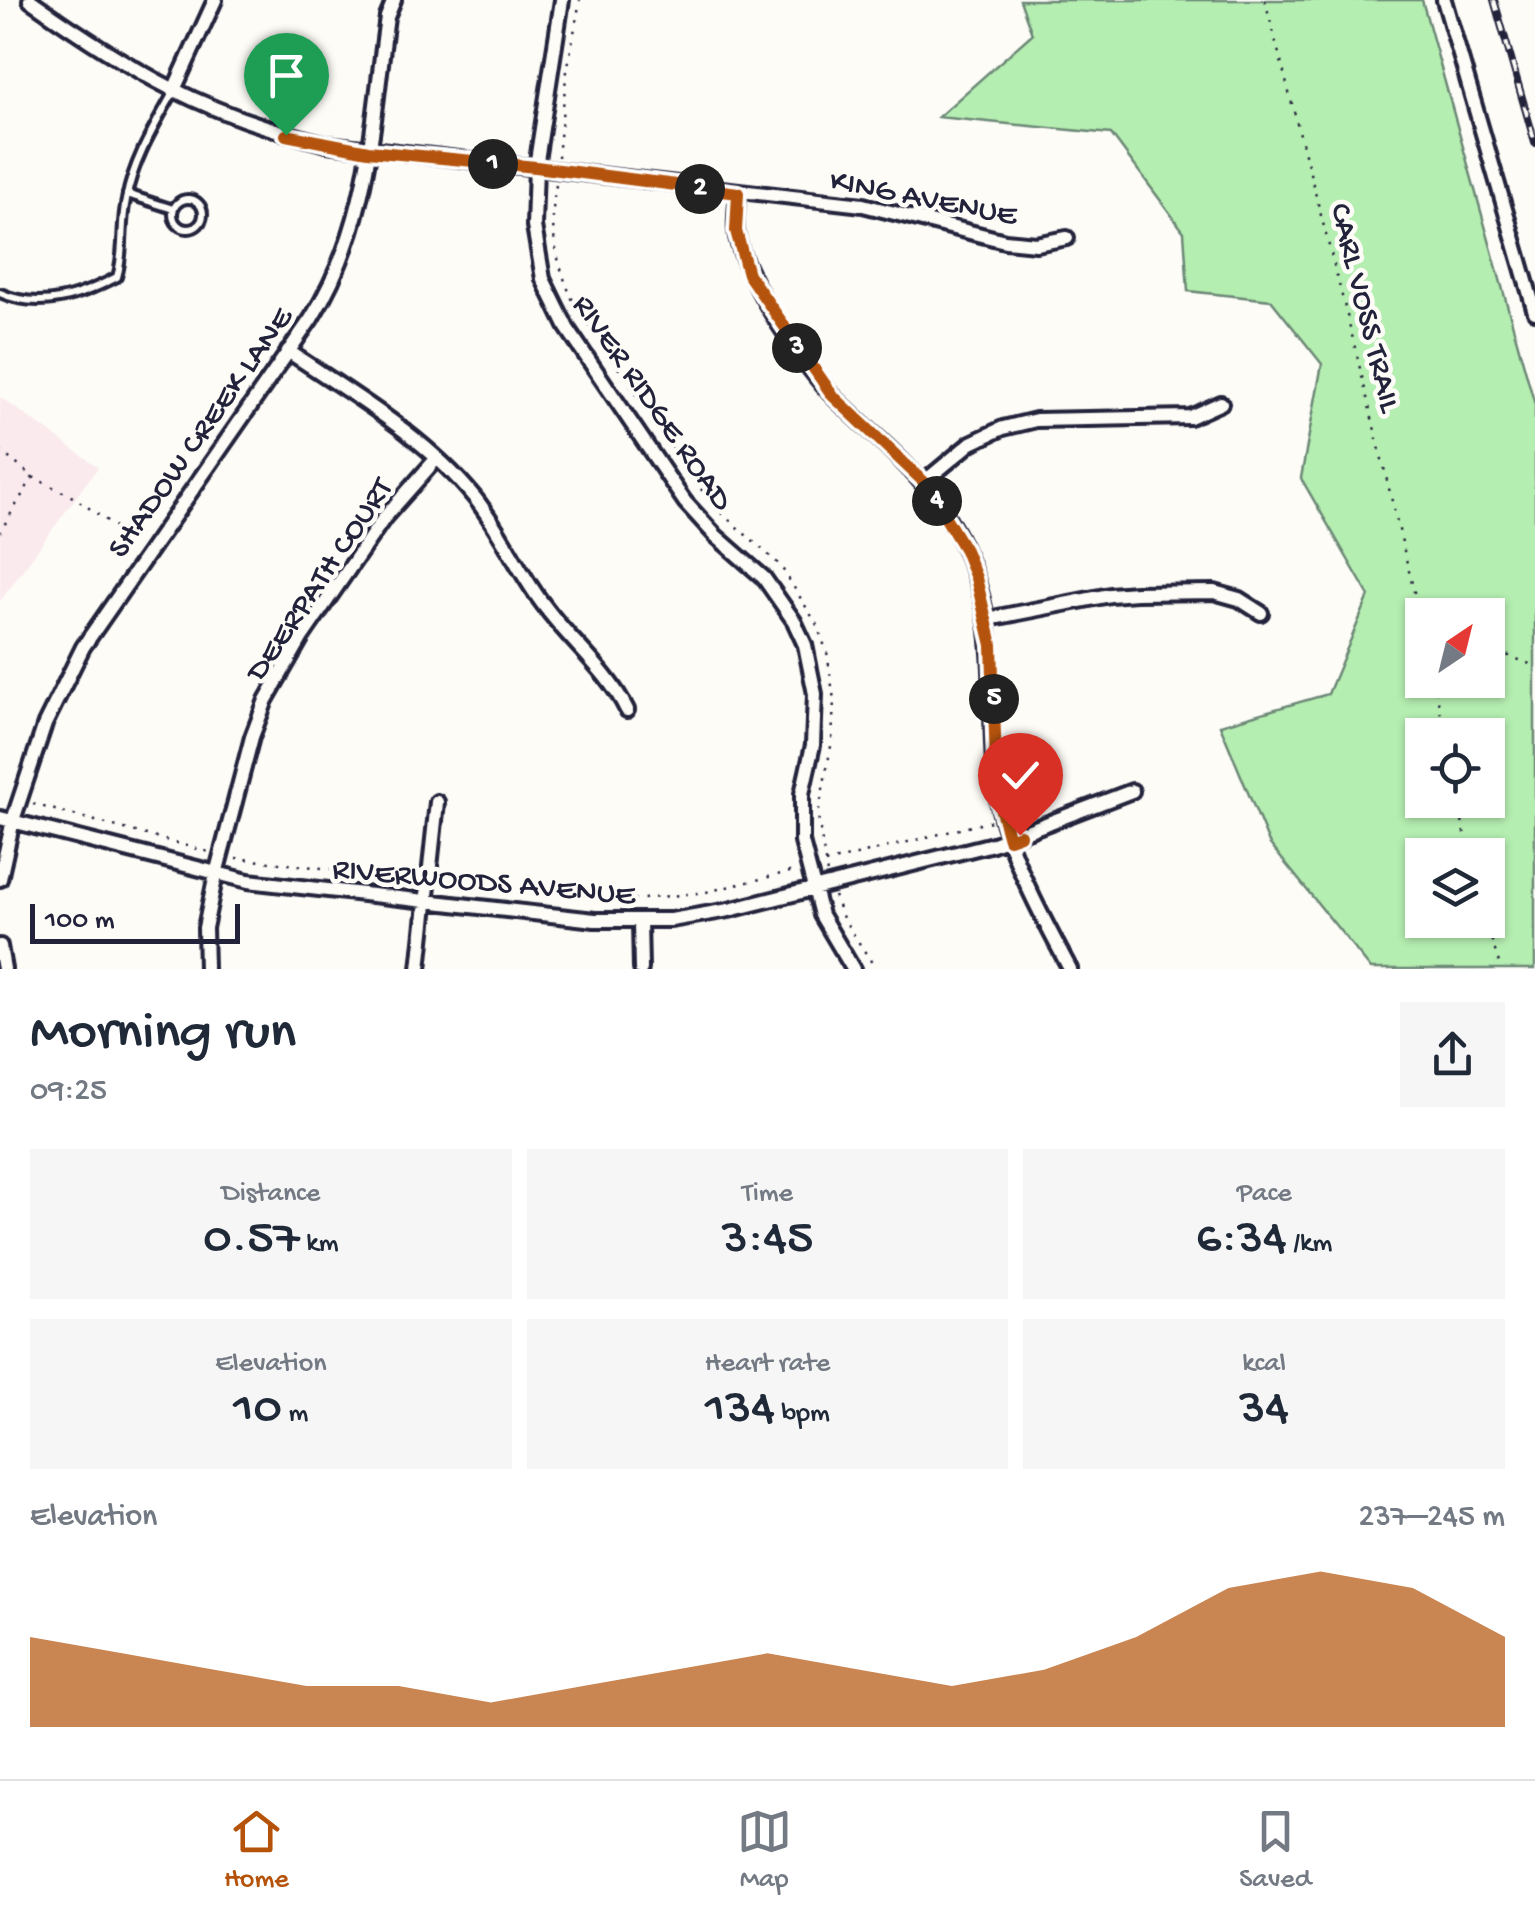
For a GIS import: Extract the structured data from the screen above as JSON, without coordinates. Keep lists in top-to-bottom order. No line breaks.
{"streets":{"street":["KING AVENUE","RIVER RIDGE ROAD","SHADOW CREEK LANE","DEERPATH COURT","RIVERWOODS AVENUE"],"path":["CARL VOSS TRAIL"]},"crossings":[["KING AVENUE","RIVER RIDGE ROAD"],["KING AVENUE","SHADOW CREEK LANE"],["RIVER RIDGE ROAD","RIVERWOODS AVENUE"],["SHADOW CREEK LANE","RIVERWOODS AVENUE"],["DEERPATH COURT","RIVERWOODS AVENUE"]],"scale_bar":"100 m","north":"top right","page":{"pins":["1","2","3","4","5"],"scale":"100 m","heading":["Morning run","09:25"],"stats":[["Distance","0.57 km"],["Time","3:45"],["Pace","6:34 /km"],["Elevation","10 m"],["Heart rate","134 bpm"],["kcal","34"]],"chart":["Elevation","237–245 m"],"tabs":["Home","Map","Saved"]}}
